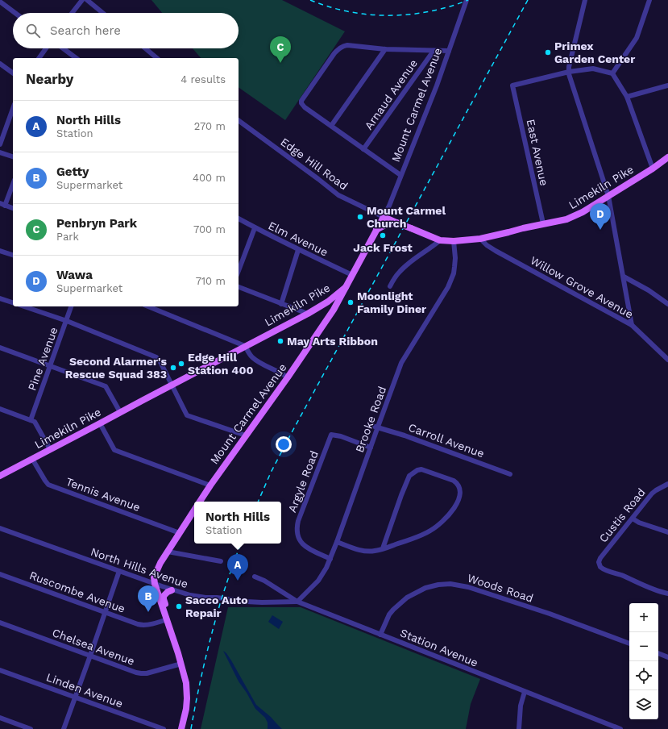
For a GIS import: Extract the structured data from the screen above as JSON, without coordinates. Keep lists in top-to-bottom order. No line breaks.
{"streets":{"main road":["Mount Carmel Avenue","Limekiln Pike"],"street":["Arnaud Avenue","East Avenue","Edge Hill Road","Elm Avenue","Willow Grove Avenue","Pine Avenue","Brooke Road","Carroll Avenue","Argyle Road","Tennis Avenue","Custis Road","North Hills Avenue","Woods Road","Ruscombe Avenue","Chelsea Avenue","Station Avenue","Linden Avenue"]},"crossings":[["Mount Carmel Avenue","Edge Hill Road"],["Mount Carmel Avenue","Limekiln Pike"],["East Avenue","Limekiln Pike"],["Edge Hill Road","Limekiln Pike"],["Limekiln Pike","Elm Avenue"],["Limekiln Pike","Willow Grove Avenue"],["Limekiln Pike","Brooke Road"],["Limekiln Pike","Tennis Avenue"],["Brooke Road","Carroll Avenue"],["Brooke Road","Argyle Road"],["Brooke Road","North Hills Avenue"],["Brooke Road","Station Avenue"],["North Hills Avenue","Station Avenue"],["Woods Road","Station Avenue"]],"places":["Primex Garden Center","Mount Carmel Church","Jack Frost","Moonlight Family Diner","May Arts Ribbon","Edge Hill Station 400","Second Alarmer's Rescue Squad 383","Sacco Auto Repair"],"page":{"search":"Search here","pins":["C","D","A","B"],"heading":["Nearby","4 results"],"list":[{"mark":"A","name":"North Hills","note":"Station","value":"270 m"},{"mark":"B","name":"Getty","note":"Supermarket","value":"400 m"},{"mark":"C","name":"Penbryn Park","note":"Park","value":"700 m"},{"mark":"D","name":"Wawa","note":"Supermarket","value":"710 m"}],"popup":["North Hills","Station"],"map_buttons":["+","−"]}}
